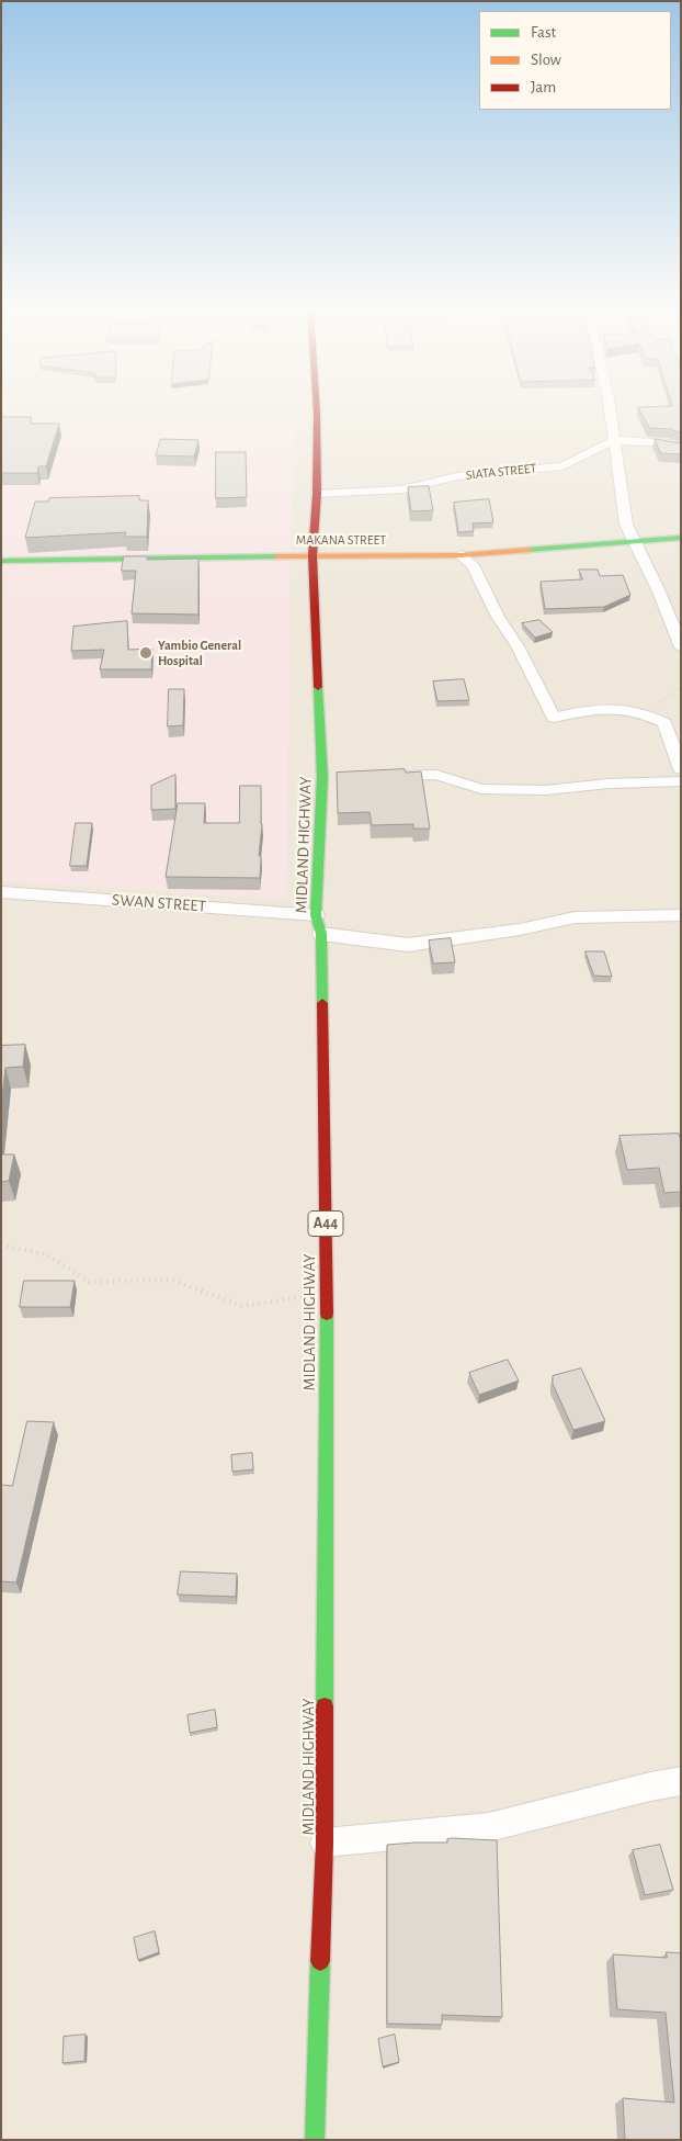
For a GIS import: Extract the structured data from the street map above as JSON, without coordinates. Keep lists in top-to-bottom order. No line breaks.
{"streets":{"main road":["MAKANA STREET","MIDLAND HIGHWAY","A44"],"street":["SIATA STREET","SWAN STREET"]},"crossings":[["SIATA STREET","MIDLAND HIGHWAY"],["MAKANA STREET","MIDLAND HIGHWAY"],["MIDLAND HIGHWAY","SWAN STREET"]],"places":["Yambio General Hospital"],"legend":["Fast","Slow","Jam"]}
